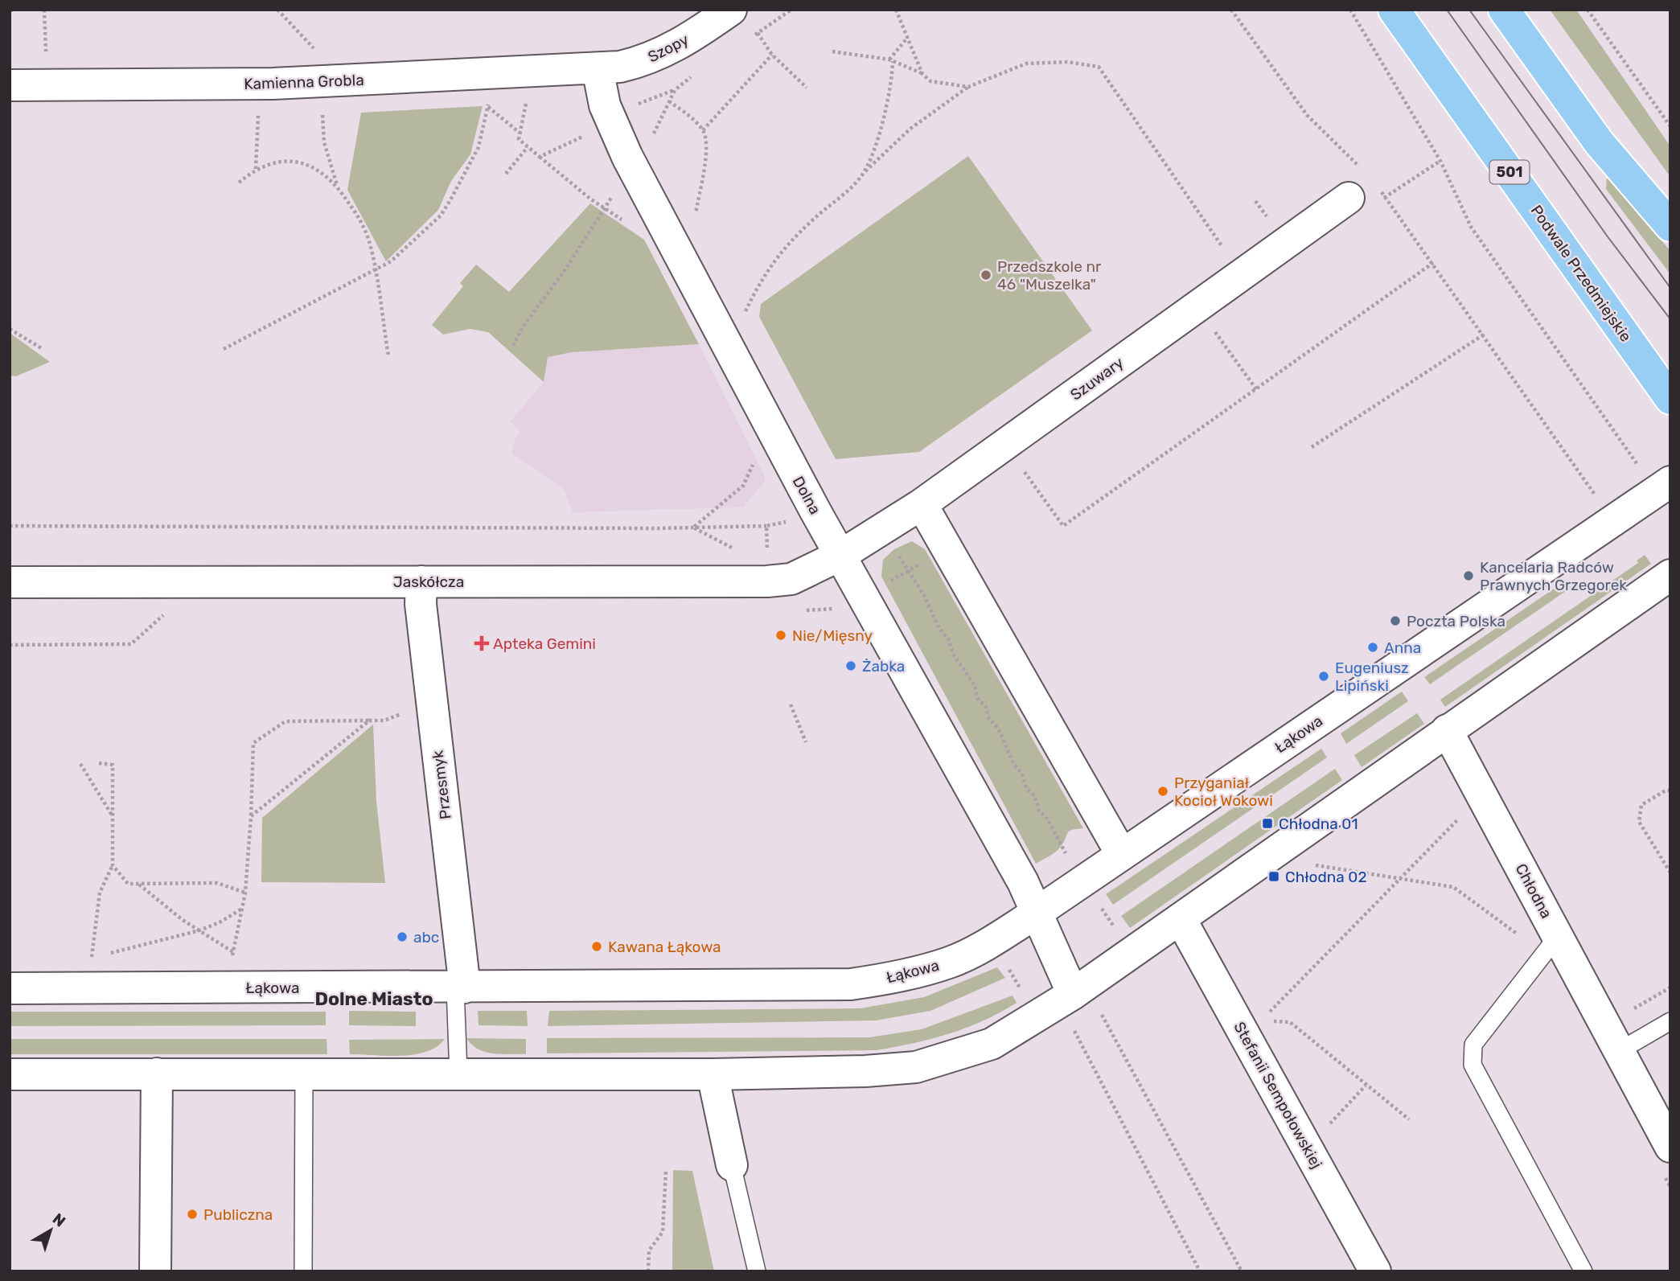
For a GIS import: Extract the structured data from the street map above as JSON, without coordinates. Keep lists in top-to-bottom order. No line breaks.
{"streets":{"main road":["501","Podwale Przedmiejskie"],"street":["Szopy","Kamienna Grobla","Szuwary","Dolna","Jaskółcza","Łąkowa","Przesmyk","Chłodna","Stefanii Sempołowskiej"]},"crossings":[["Szopy","Kamienna Grobla"],["Szopy","Dolna"],["Kamienna Grobla","Dolna"],["Szuwary","Dolna"],["Szuwary","Jaskółcza"],["Dolna","Jaskółcza"],["Dolna","Łąkowa"],["Jaskółcza","Przesmyk"],["Łąkowa","Przesmyk"]],"districts":["Dolne Miasto"],"places":{"other":["Przedszkole nr 46 \"Muszelka\"","Kancelaria Radców Prawnych Grzegorek","Poczta Polska","Nie/Mięsny","Anna","Żabka","Eugeniusz Lipiński","Przyganiał Kocioł Wokowi","abc","Kawana Łąkowa","Publiczna"],"health":["Apteka Gemini"],"transit":["Chłodna 01","Chłodna 02"]},"north":"top right"}
